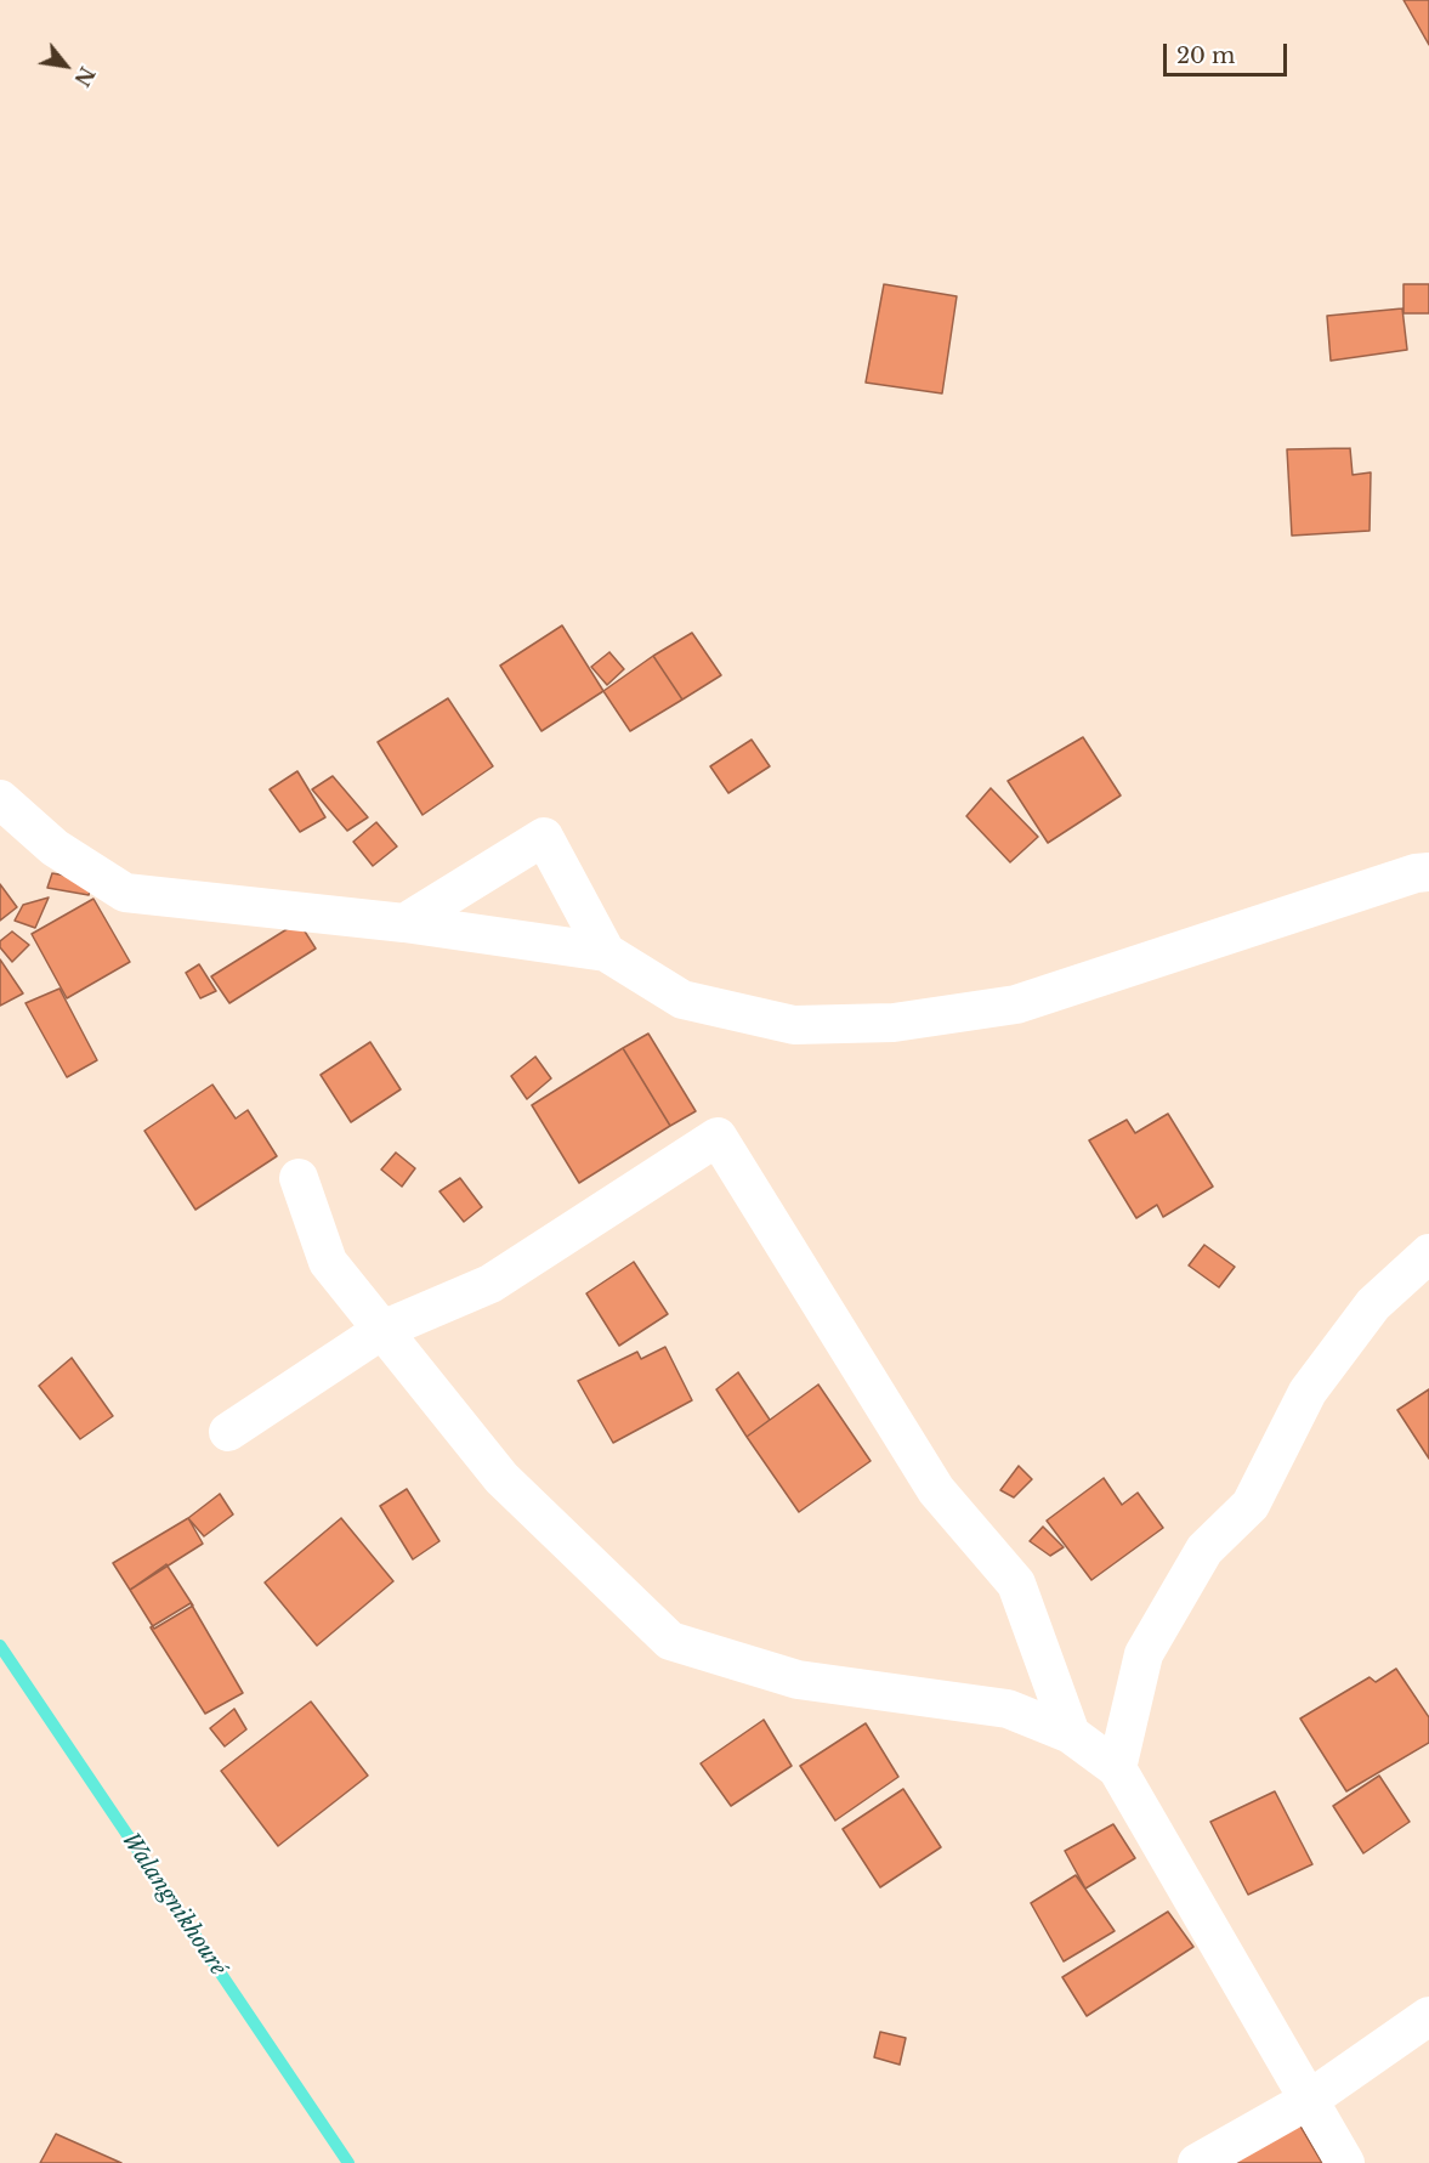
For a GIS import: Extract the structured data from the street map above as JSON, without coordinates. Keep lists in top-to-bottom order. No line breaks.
{"water":["Walangnikhouré"],"scale_bar":"20 m","north":"bottom right"}
